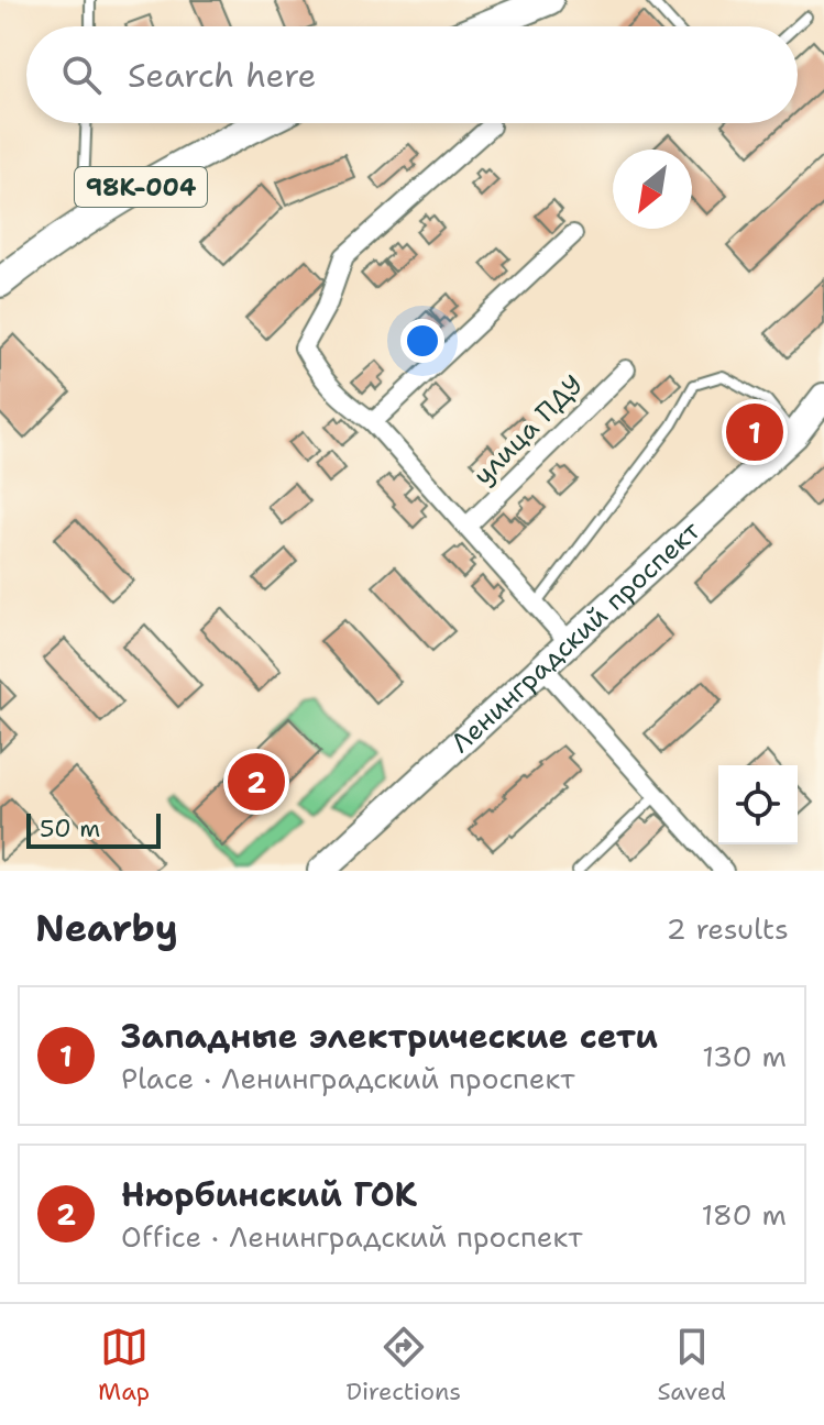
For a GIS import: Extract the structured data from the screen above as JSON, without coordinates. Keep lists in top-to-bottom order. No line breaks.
{"streets":{"main road":["98К-004","Ленинградский проспект"],"street":["улица ПДУ"]},"crossings":[["улица ПДУ","Ленинградский проспект"]],"scale_bar":"50 m","north":"bottom left","page":{"search":"Search here","pins":["1","2"],"scale":"50 m","heading":["Nearby","2 results"],"list":[{"mark":"1","name":"Западные электрические сети","note":"Place · Ленинградский проспект","value":"130 m"},{"mark":"2","name":"Нюрбинский ГОК","note":"Office · Ленинградский проспект","value":"180 m"}],"nav":["Map","Directions","Saved"]}}
